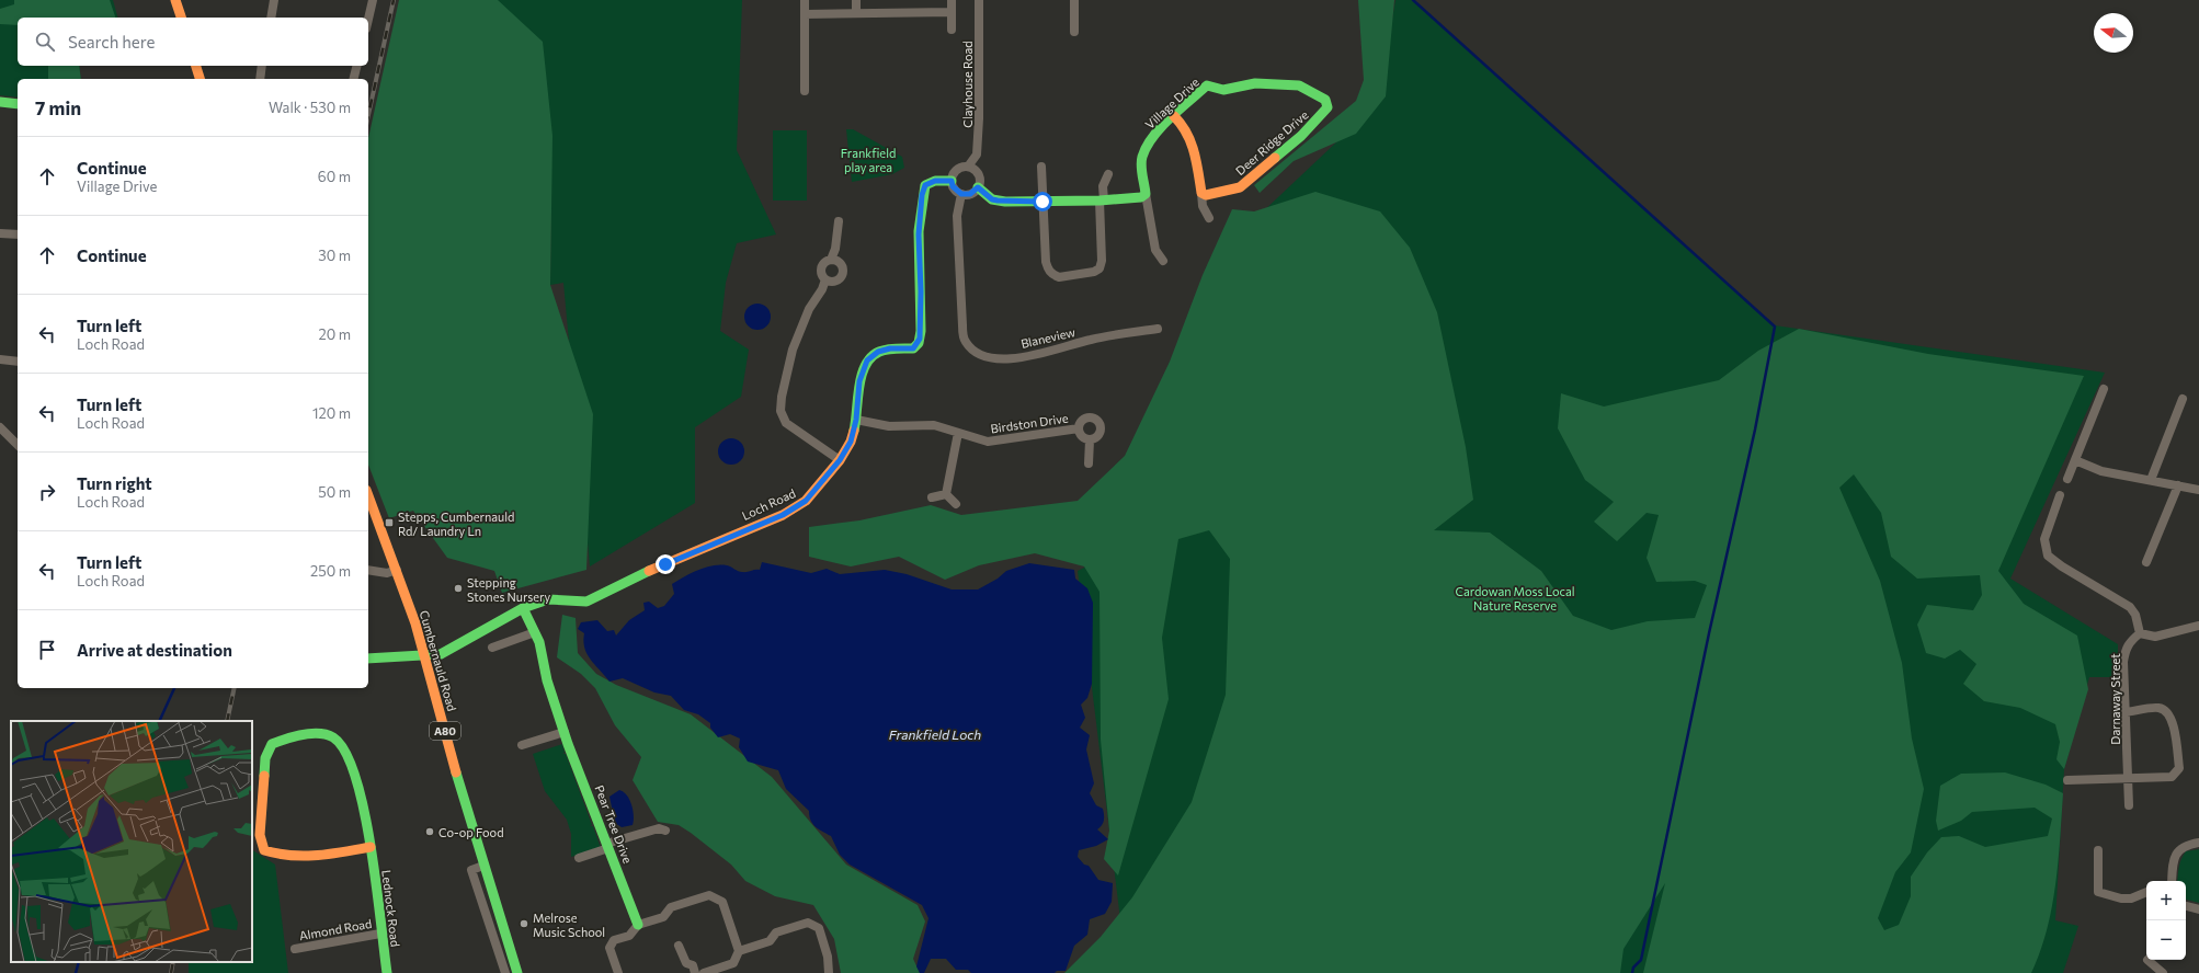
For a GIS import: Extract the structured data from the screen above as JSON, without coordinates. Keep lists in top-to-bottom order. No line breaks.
{"streets":{"street":["Clayhouse Road","Village Drive","Deer Ridge Drive","Blaneview","Birdston Drive","Loch Road","Cumbernauld Road","Darnaway Street","A80","Pear Tree Drive","Lednock Road","Almond Road"]},"crossings":[["Clayhouse Road","Blaneview"],["Clayhouse Road","Loch Road"],["Village Drive","Deer Ridge Drive"],["Blaneview","Loch Road"],["Birdston Drive","Loch Road"],["Loch Road","Cumbernauld Road"],["Loch Road","Pear Tree Drive"],["Lednock Road","Almond Road"]],"water":["Frankfield Loch"],"parks":["Frankfield play area","Cardowan Moss Local Nature Reserve"],"places":{"transit":["Stepps, Cumbernauld Rd/ Laundry Ln"],"other":["Stepping Stones Nursery","Co-op Food","Melrose Music School"]},"north":"left","page":{"search":"Search here","heading":["7 min","Walk · 530 m"],"list":[["Continue","Village Drive","60 m"],["Continue","30 m"],["Turn left","Loch Road","20 m"],["Turn left","Loch Road","120 m"],["Turn right","Loch Road","50 m"],["Turn left","Loch Road","250 m"],"Arrive at destination"],"map_buttons":["+","−"]}}
